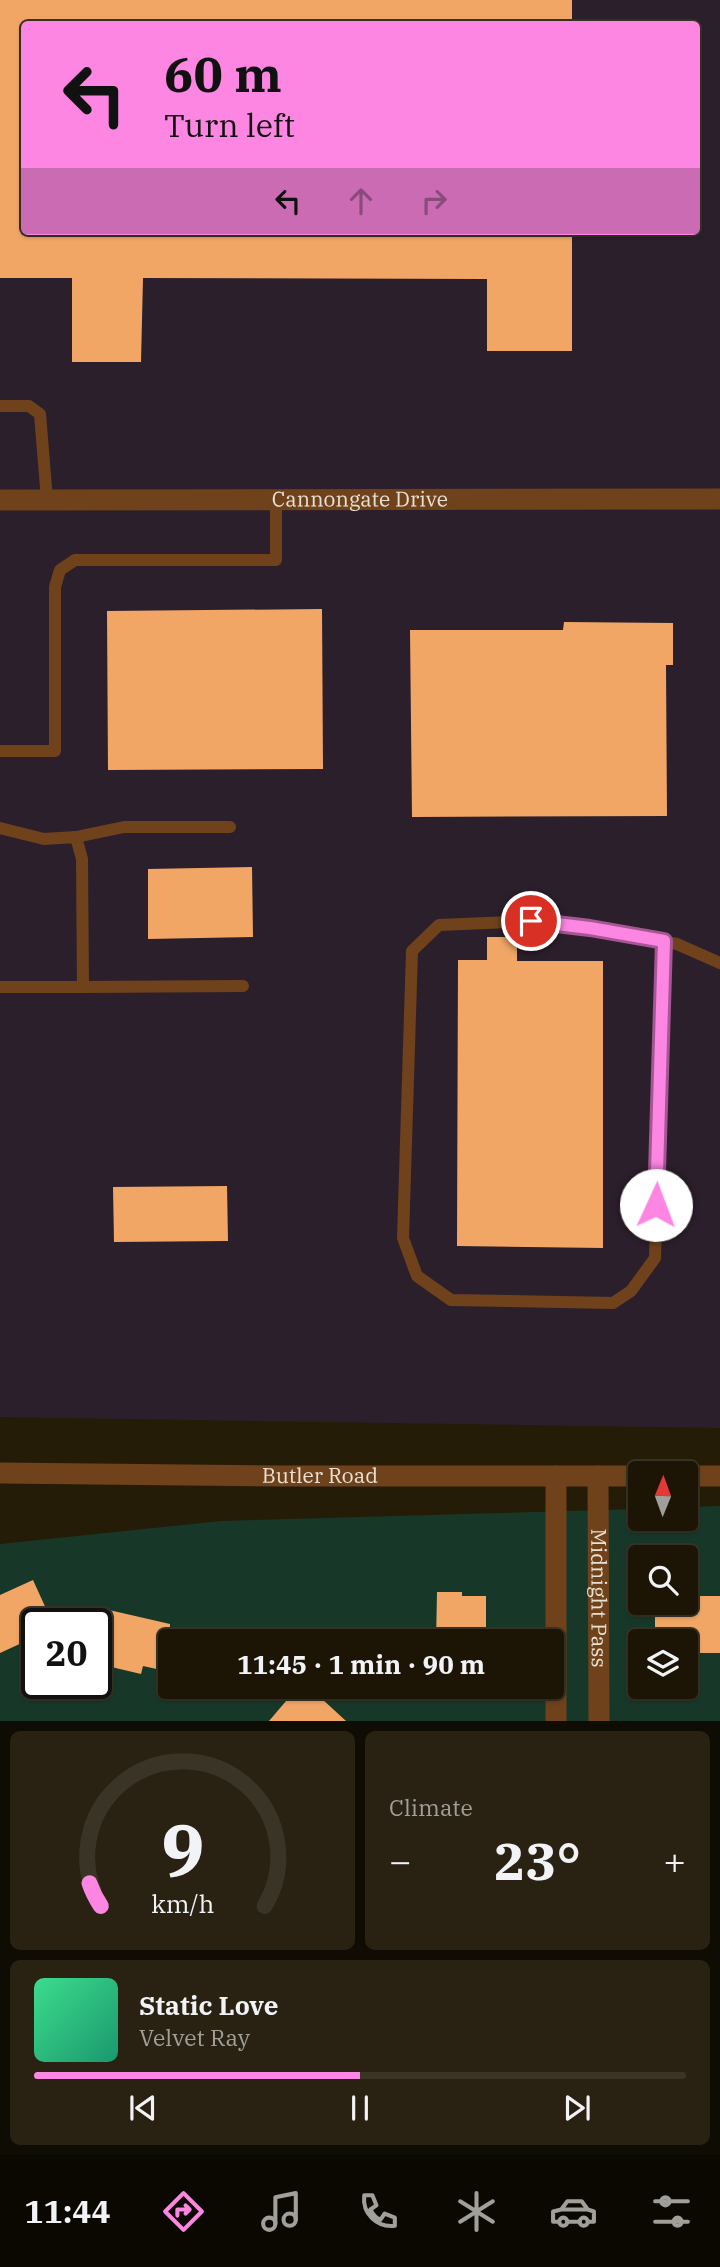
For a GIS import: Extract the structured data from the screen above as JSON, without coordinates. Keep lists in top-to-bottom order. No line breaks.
{"streets":{"street":["Cannongate Drive","Butler Road","Midnight Pass"]},"crossings":[["Butler Road","Midnight Pass"]],"north":"top","page":{"turn":["60 m","Turn left"],"limit":"20","trip":"11:45 · 1 min · 90 m","tile":"Climate","heat":["−","23°","+"],"song":["Static Love","Velvet Ray"],"tabs":"11:44","gauge":["9","km/h"]}}
